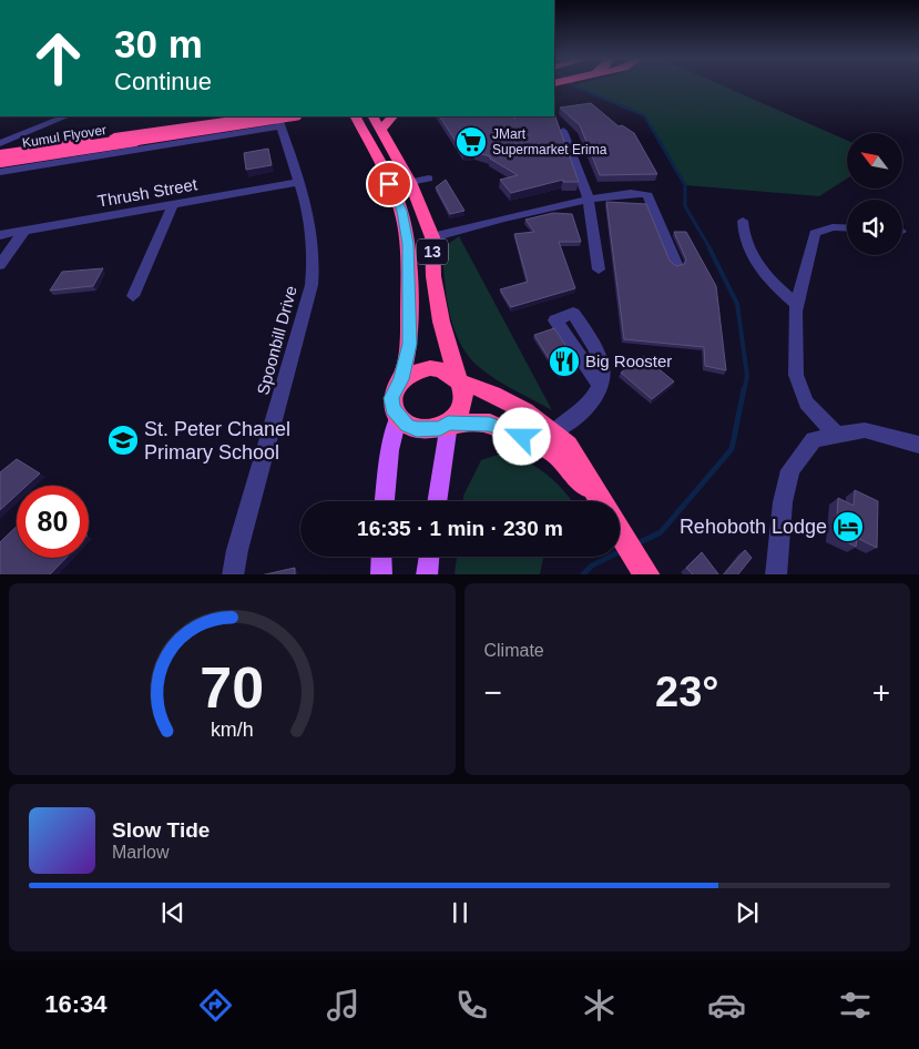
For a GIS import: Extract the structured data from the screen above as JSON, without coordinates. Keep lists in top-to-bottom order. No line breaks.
{"streets":{"highway":["Kumul Flyover","13"],"street":["Thrush Street","Spoonbill Drive"]},"crossings":[["Thrush Street","Spoonbill Drive"]],"places":{"supermarket":["JMart Supermarket Erima"],"restaurant":["Big Rooster"],"school or university":["St. Peter Chanel Primary School"],"hotel":["Rehoboth Lodge"]},"north":"top left","page":{"turn":["30 m","Continue"],"limit":"80","trip":"16:35 · 1 min · 230 m","tile":"Climate","heat":["−","23°","+"],"song":["Slow Tide","Marlow"],"tabs":"16:34","gauge":["70","km/h"]}}
